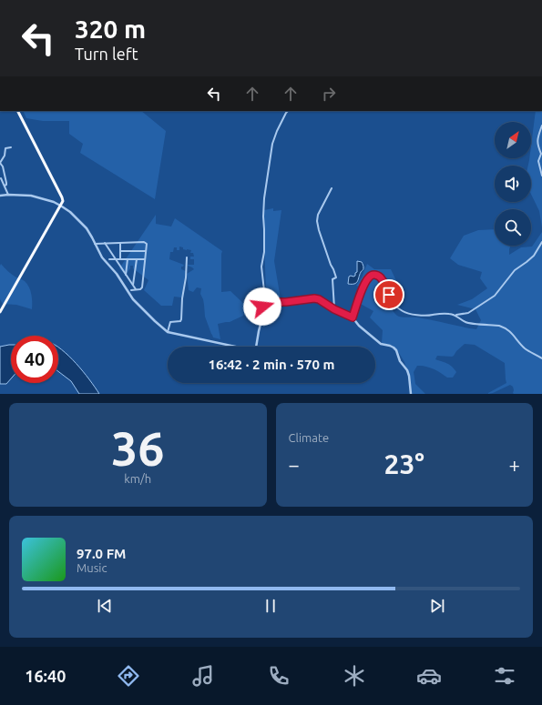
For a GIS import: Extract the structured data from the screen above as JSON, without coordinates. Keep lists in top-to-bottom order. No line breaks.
{"north":"top right","page":{"turn":["320 m","Turn left"],"limit":"40","trip":"16:42 · 2 min · 570 m","tile":[["36","km/h"],"Climate"],"heat":["−","23°","+"],"song":["97.0 FM","Music"],"tabs":"16:40"}}
